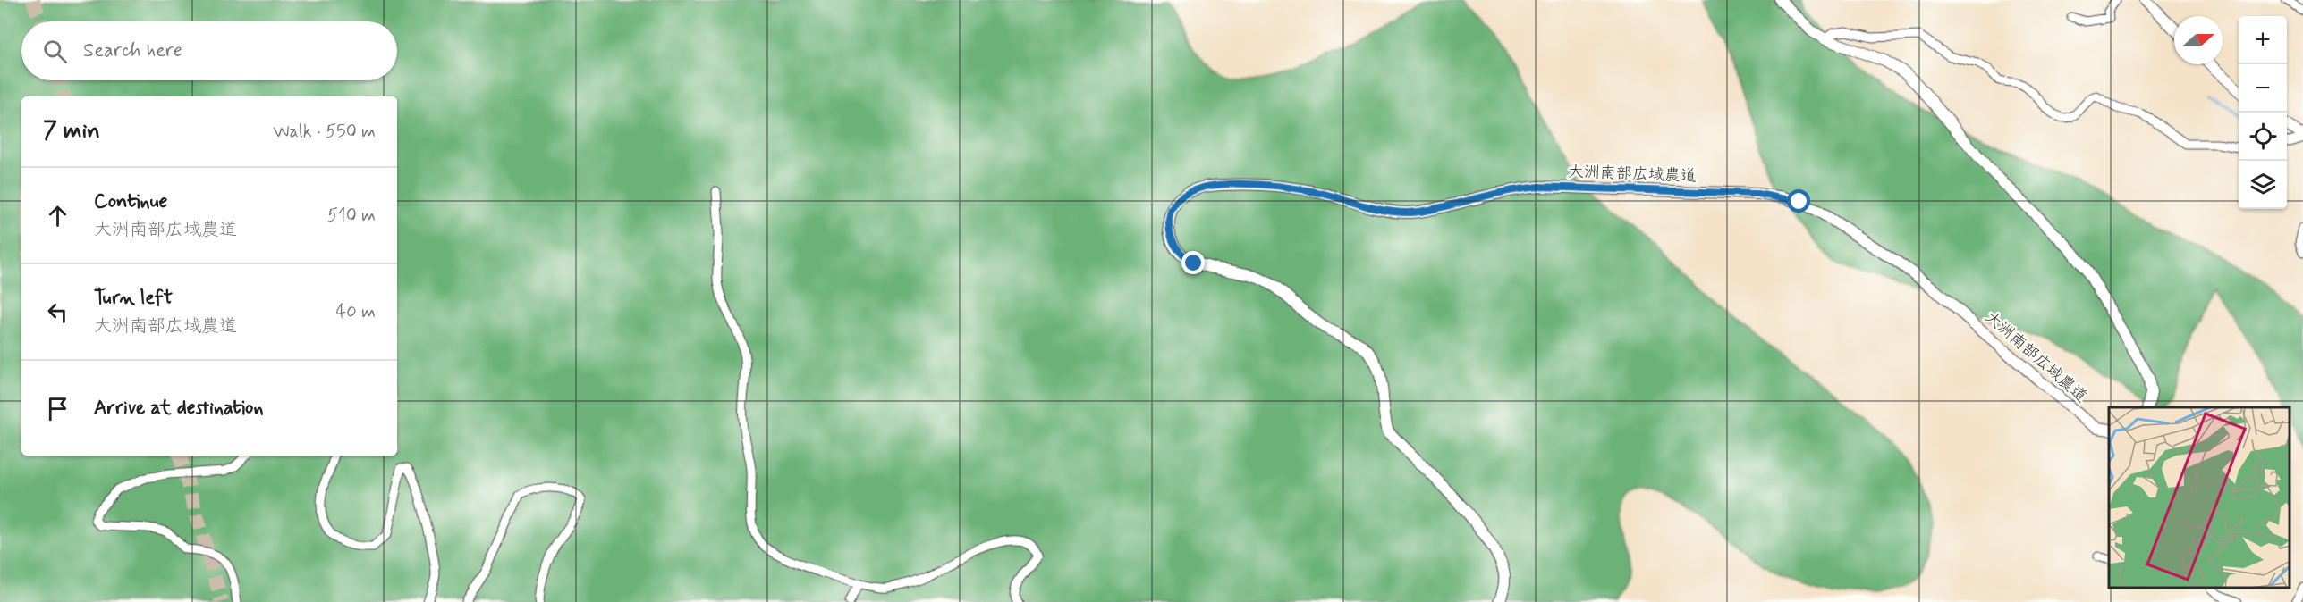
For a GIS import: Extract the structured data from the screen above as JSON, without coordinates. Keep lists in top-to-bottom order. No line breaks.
{"streets":{"street":["大洲南部広域農道"]},"north":"right","page":{"map_buttons":["+","−"],"search":"Search here","heading":["7 min","Walk · 550 m"],"list":[["Continue","大洲南部広域農道","510 m"],["Turn left","大洲南部広域農道","40 m"],"Arrive at destination"]}}
